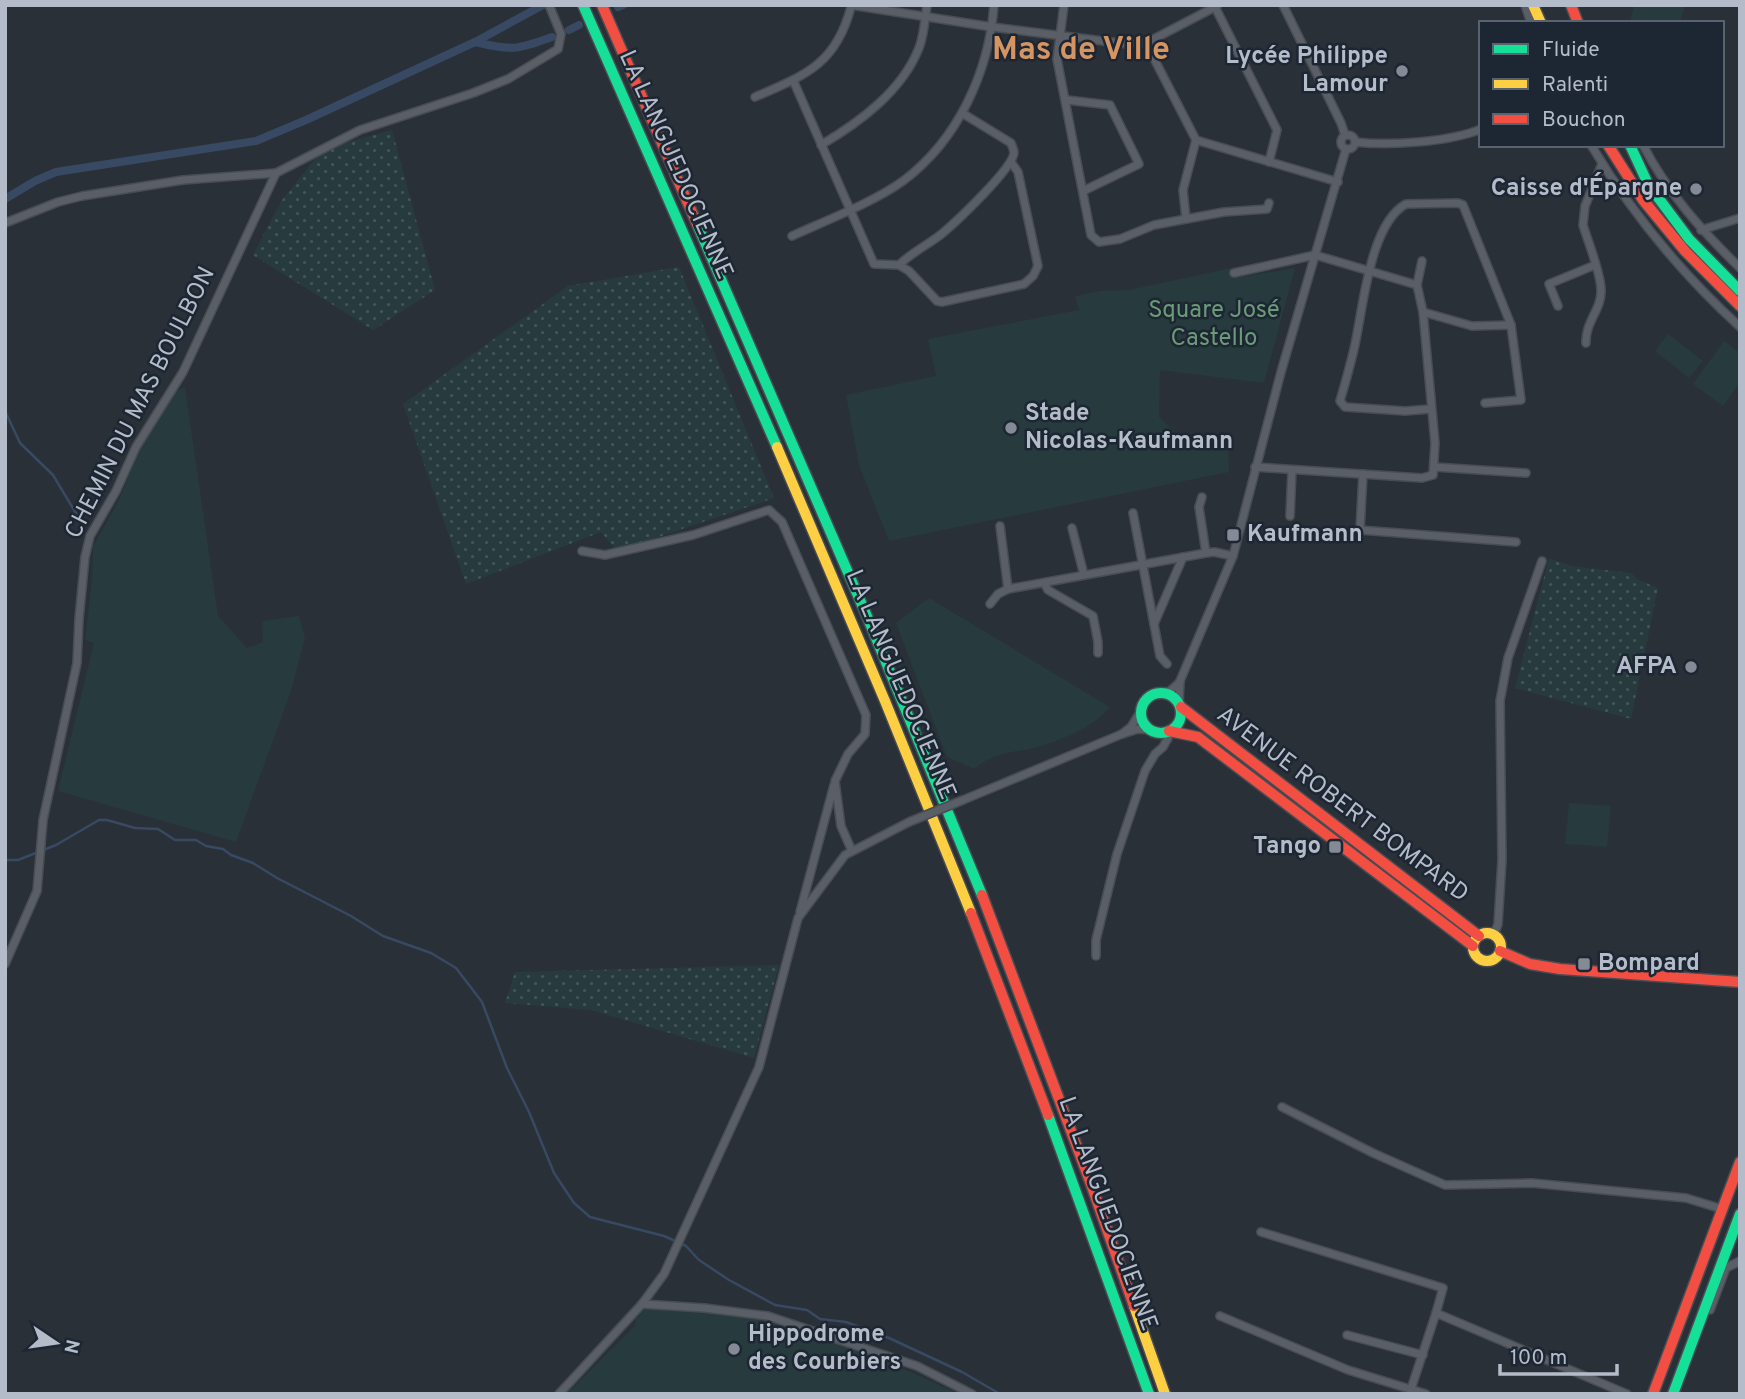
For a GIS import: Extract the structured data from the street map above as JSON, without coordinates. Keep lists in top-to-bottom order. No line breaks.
{"streets":{"main road":["LA LANGUEDOCIENNE","AVENUE ROBERT BOMPARD"],"street":["CHEMIN DU MAS BOULBON"]},"districts":["Mas de Ville"],"parks":["Square José Castello"],"places":{"other":["Lycée Philippe Lamour","Caisse d'Épargne","Stade Nicolas-Kaufmann","AFPA","Hippodrome des Courbiers"],"transit":["Kaufmann","Tango","Bompard"]},"legend":["Fluide","Ralenti","Bouchon"],"scale_bar":"100 m","north":"right"}
